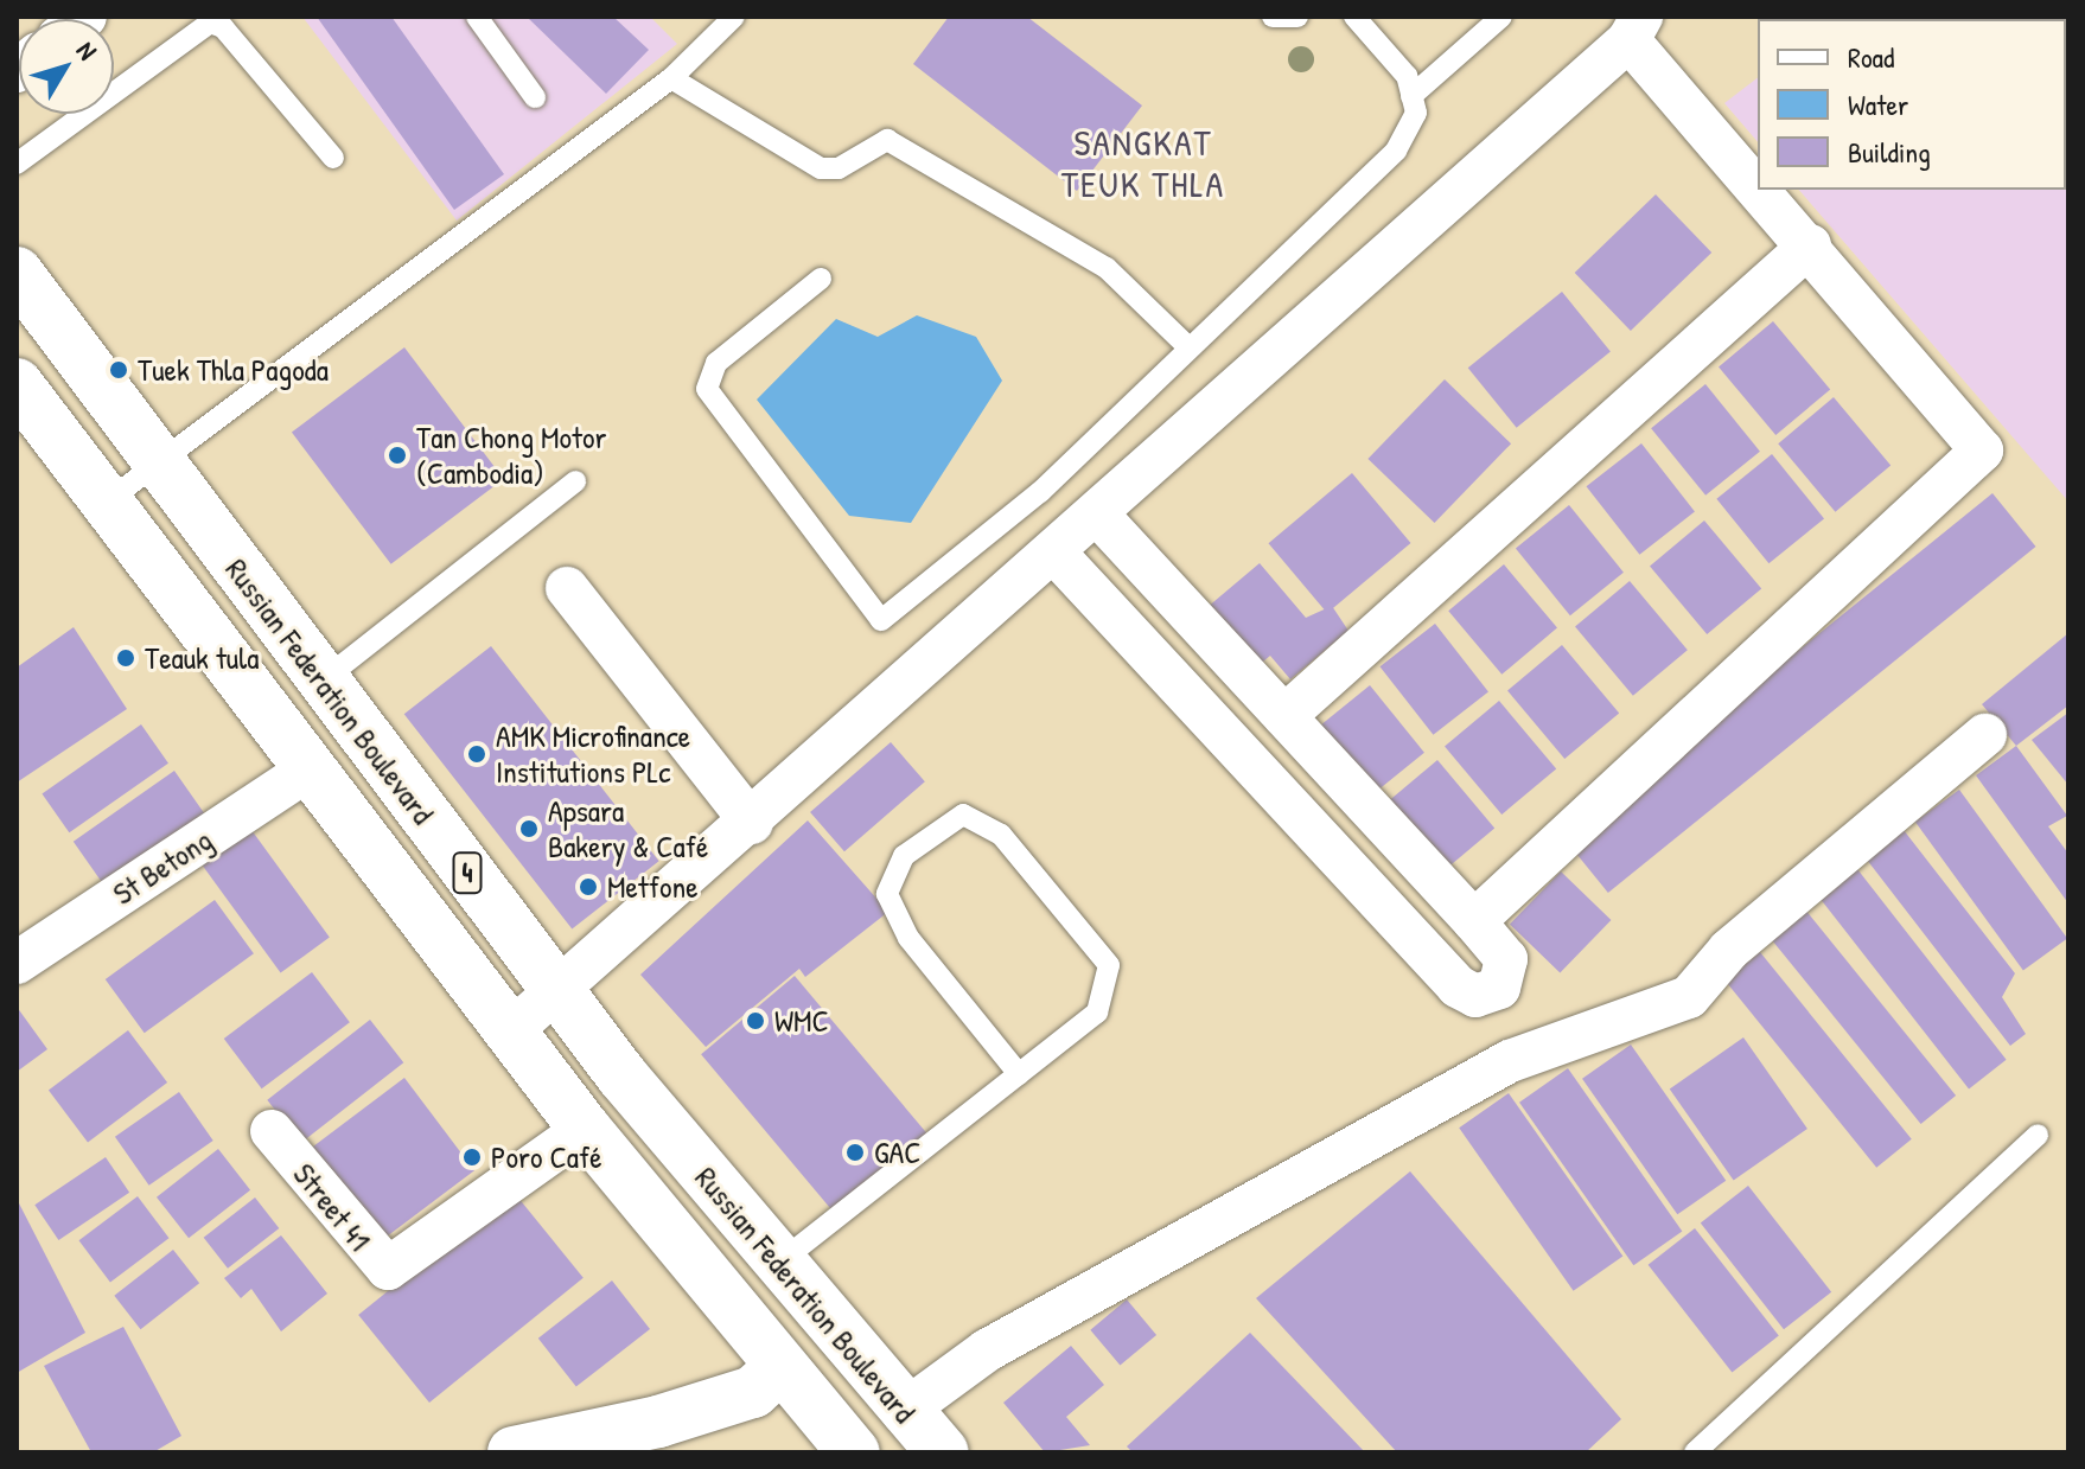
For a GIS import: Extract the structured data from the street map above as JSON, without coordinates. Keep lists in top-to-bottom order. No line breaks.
{"streets":{"main road":["Russian Federation Boulevard","4"],"street":["St Betong","Street 41"]},"crossings":[["Russian Federation Boulevard","St Betong"],["Russian Federation Boulevard","Street 41"]],"districts":["SANGKAT TEUK THLA"],"places":["Tuek Thla Pagoda","Tan Chong Motor (Cambodia)","Teauk tula","AMK Microfinance Institutions PLc","Apsara Bakery & Café","Metfone","WMC","GAC","Poro Café"],"legend":["Road","Water","Building"],"north":"top right"}
